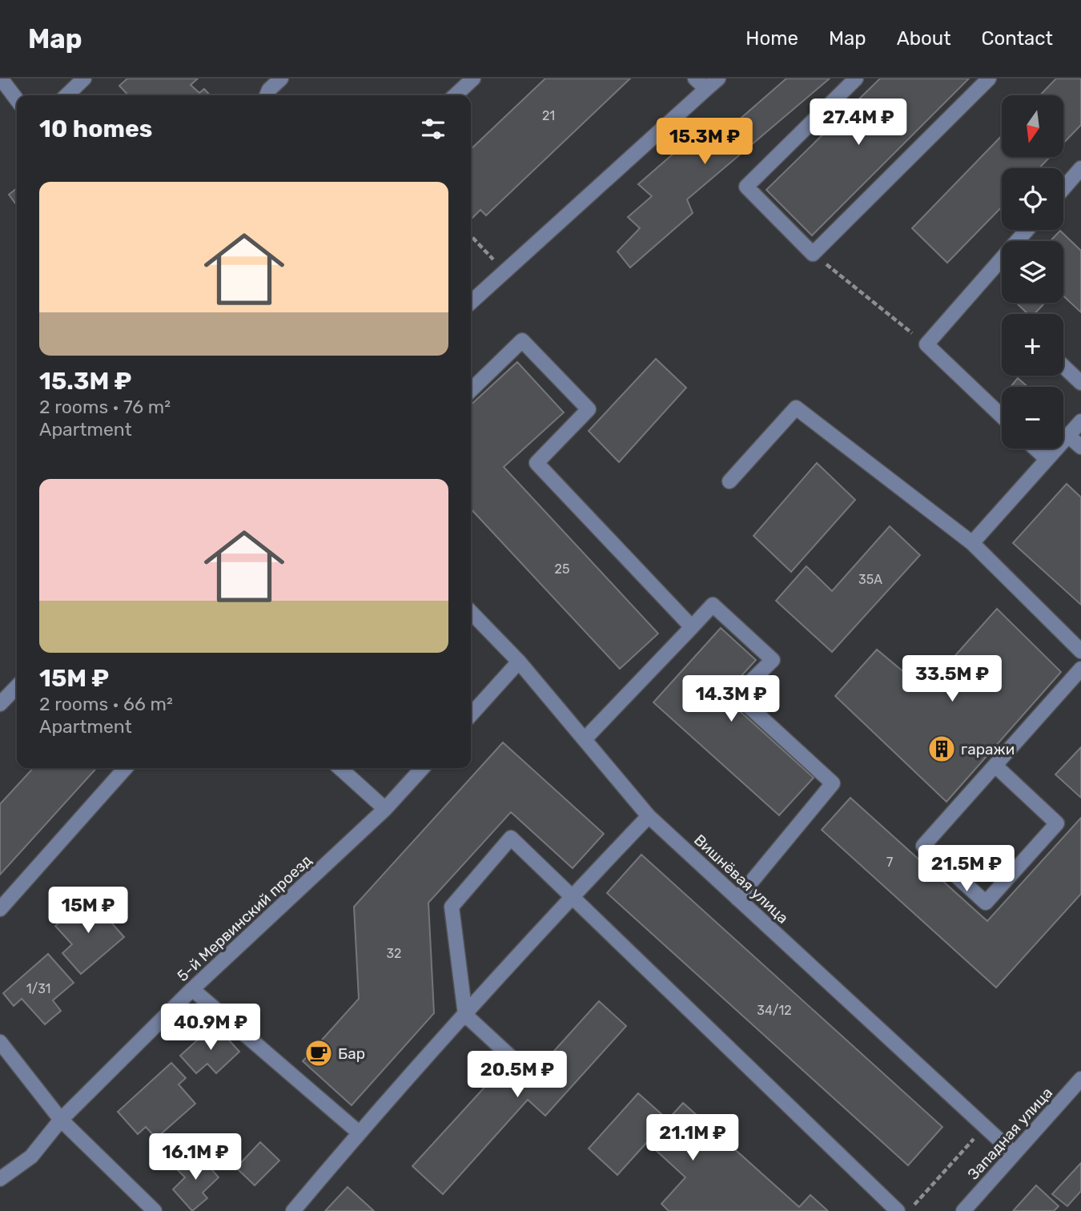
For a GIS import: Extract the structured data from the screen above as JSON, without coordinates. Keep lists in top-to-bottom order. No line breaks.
{"streets":{"street":["Вишнёвая улица","5-й Мервинский проезд","Западная улица"]},"crossings":[["Вишнёвая улица","Западная улица"]],"places":{"building":["гаражи"],"cafe":["Бар"]},"house_numbers":["21","25","35А","7","32","1/31","34/12"],"north":"bottom","page":{"header":"Map","nav":["Home","Map","About","Contact"],"map_buttons":["+","−"],"heading":"10 homes","price":["27.4M ₽","15.3M ₽","33.5M ₽","14.3M ₽","21.5M ₽","15M ₽","40.9M ₽","20.5M ₽","21.1M ₽","16.1M ₽"],"list":[{"name":"15.3M ₽","note":"2 rooms · 76 m² · Apartment"},{"name":"15M ₽","note":"2 rooms · 66 m² · Apartment"}]}}
